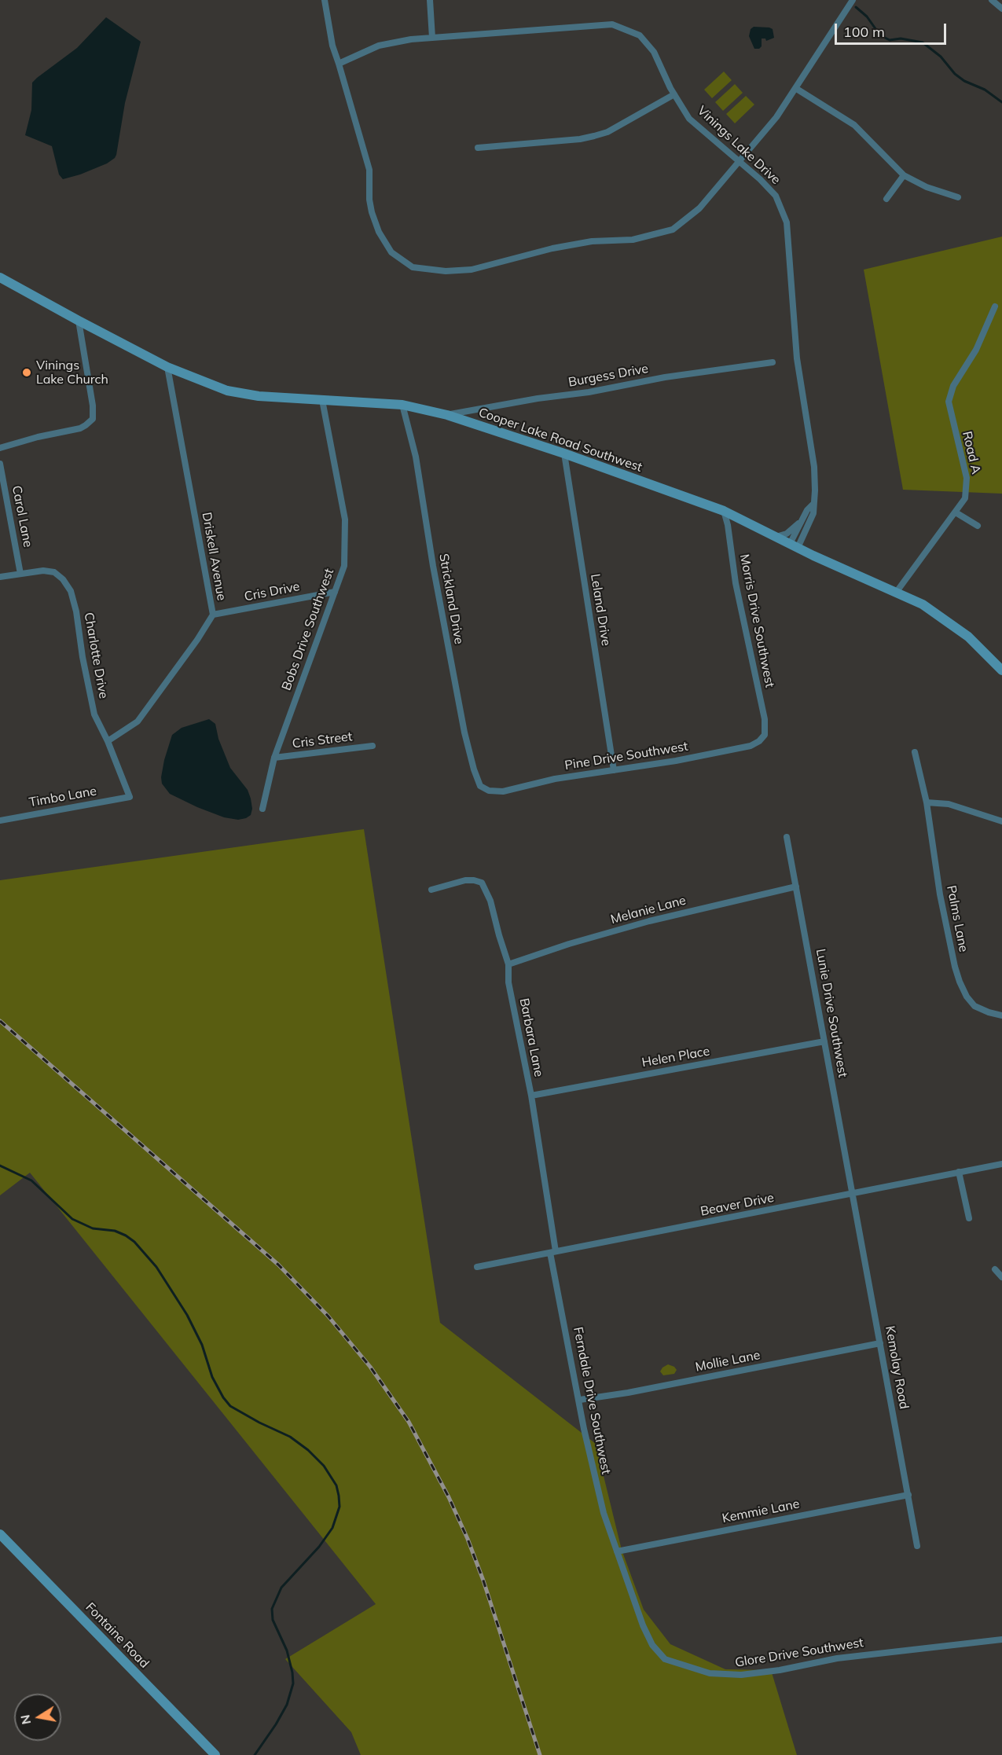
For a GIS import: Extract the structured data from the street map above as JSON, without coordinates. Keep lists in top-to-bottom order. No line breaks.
{"streets":{"street":["Vinings Lake Drive","Burgess Drive","Cooper Lake Road Southwest","Road A","Carol Lane","Driskell Avenue","Cris Drive","Strickland Drive","Leland Drive","Morris Drive Southwest","Bobs Drive Southwest","Charlotte Drive","Cris Street","Pine Drive Southwest","Timbo Lane","Melanie Lane","Palms Lane","Lunie Drive Southwest","Barbara Lane","Helen Place","Beaver Drive","Mollie Lane","Kemolay Road","Ferndale Drive Southwest","Kemmie Lane","Fontaine Road","Glore Drive Southwest"]},"crossings":[["Vinings Lake Drive","Cooper Lake Road Southwest"],["Burgess Drive","Cooper Lake Road Southwest"],["Cooper Lake Road Southwest","Road A"],["Cooper Lake Road Southwest","Driskell Avenue"],["Cooper Lake Road Southwest","Strickland Drive"],["Cooper Lake Road Southwest","Leland Drive"],["Cooper Lake Road Southwest","Morris Drive Southwest"],["Cooper Lake Road Southwest","Bobs Drive Southwest"],["Carol Lane","Charlotte Drive"],["Driskell Avenue","Cris Drive"],["Driskell Avenue","Charlotte Drive"],["Cris Drive","Bobs Drive Southwest"],["Strickland Drive","Pine Drive Southwest"],["Leland Drive","Pine Drive Southwest"],["Morris Drive Southwest","Pine Drive Southwest"],["Bobs Drive Southwest","Cris Street"],["Charlotte Drive","Timbo Lane"],["Melanie Lane","Lunie Drive Southwest"],["Melanie Lane","Barbara Lane"],["Lunie Drive Southwest","Helen Place"],["Lunie Drive Southwest","Beaver Drive"],["Lunie Drive Southwest","Kemolay Road"],["Barbara Lane","Helen Place"],["Barbara Lane","Beaver Drive"],["Barbara Lane","Ferndale Drive Southwest"],["Beaver Drive","Kemolay Road"],["Beaver Drive","Ferndale Drive Southwest"],["Mollie Lane","Kemolay Road"],["Mollie Lane","Ferndale Drive Southwest"],["Kemolay Road","Kemmie Lane"],["Ferndale Drive Southwest","Kemmie Lane"],["Ferndale Drive Southwest","Glore Drive Southwest"],["Kemmie Lane","Glore Drive Southwest"]],"places":["Vinings Lake Church"],"scale_bar":"100 m","north":"left"}
